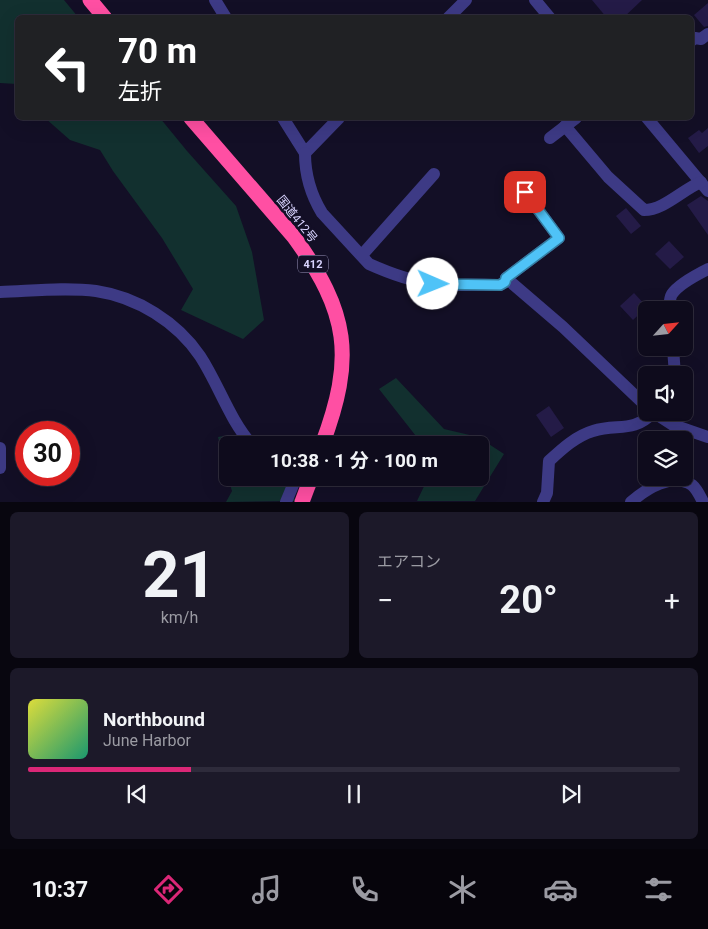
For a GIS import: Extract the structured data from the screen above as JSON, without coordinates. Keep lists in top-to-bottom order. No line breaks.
{"streets":{"highway":["国道412号","412"]},"north":"top right","page":{"turn":["70 m","左折"],"limit":"30","trip":"10:38 · 1 分 · 100 m","tile":[["21","km/h"],"エアコン"],"heat":["−","20°","+"],"song":["Northbound","June Harbor"],"tabs":"10:37"}}
